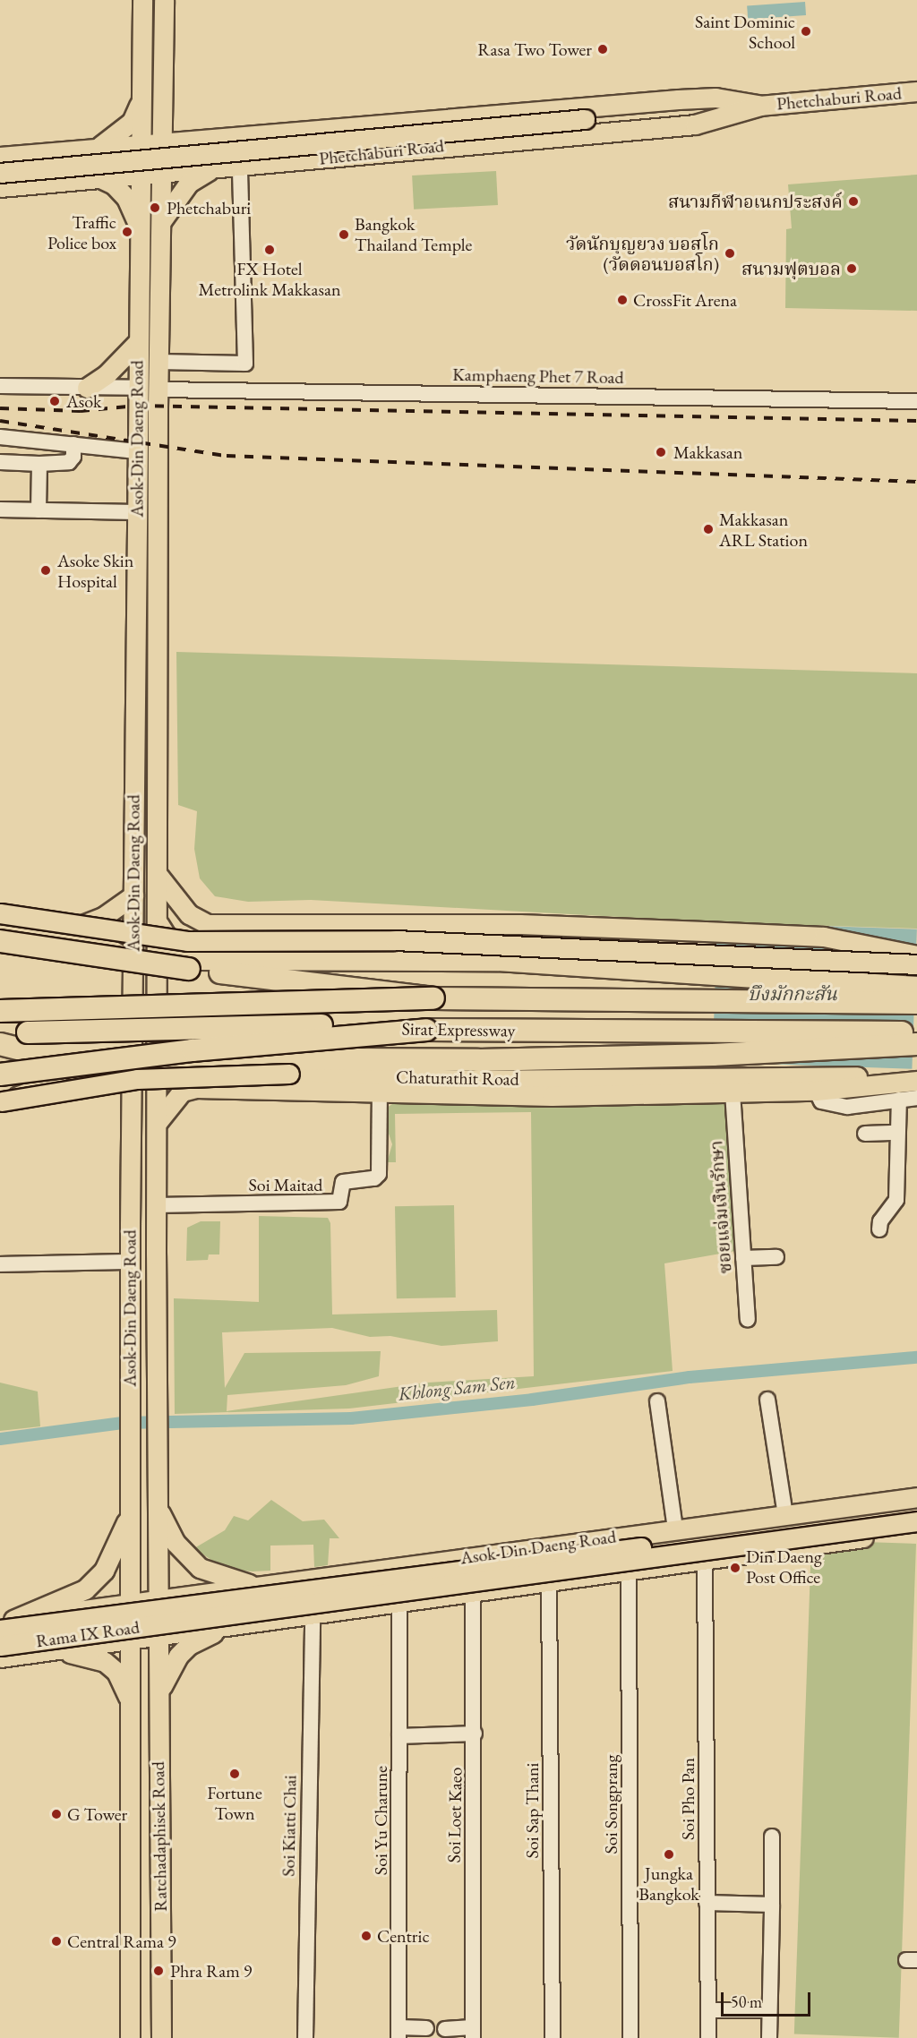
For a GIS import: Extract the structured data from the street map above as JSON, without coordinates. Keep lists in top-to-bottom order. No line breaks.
{"streets":{"highway":["Sirat Expressway"],"main road":["Phetchaburi Road","Asok-Din Daeng Road","Chaturathit Road","Rama IX Road","Ratchadaphisek Road"],"street":["Kamphaeng Phet 7 Road","Soi Maitad","ซอยแจ่มเงินรักษา","Soi Pho Pan","Soi Songprang","Soi Sap Thani","Soi Loet Kaeo","Soi Yu Charune","Soi Kiatti Chai"]},"crossings":[["Phetchaburi Road","Asok-Din Daeng Road"],["Kamphaeng Phet 7 Road","Asok-Din Daeng Road"],["Asok-Din Daeng Road","Soi Maitad"],["Asok-Din Daeng Road","Rama IX Road"],["Asok-Din Daeng Road","Soi Pho Pan"],["Asok-Din Daeng Road","Soi Songprang"],["Asok-Din Daeng Road","Soi Sap Thani"],["Asok-Din Daeng Road","Soi Loet Kaeo"],["Asok-Din Daeng Road","Soi Yu Charune"],["Asok-Din Daeng Road","Soi Kiatti Chai"],["Asok-Din Daeng Road","Ratchadaphisek Road"],["Rama IX Road","Ratchadaphisek Road"]],"water":["บึงมักกะสัน","Khlong Sam Sen"],"places":["Saint Dominic School","Rasa Two Tower","สนามกีฬาอเนกประสงค์","Phetchaburi","Traffic Police box","Bangkok Thailand Temple","FX Hotel Metrolink Makkasan","วัดนักบุญยวง บอสโก (วัดดอนบอสโก)","สนามฟุตบอล","CrossFit Arena","Asok","Makkasan","Makkasan ARL Station","Asoke Skin Hospital","Din Daeng Post Office","Fortune Town","G Tower","Jungka Bangkok","Centric","Central Rama 9","Phra Ram 9"],"scale_bar":"50 m"}
